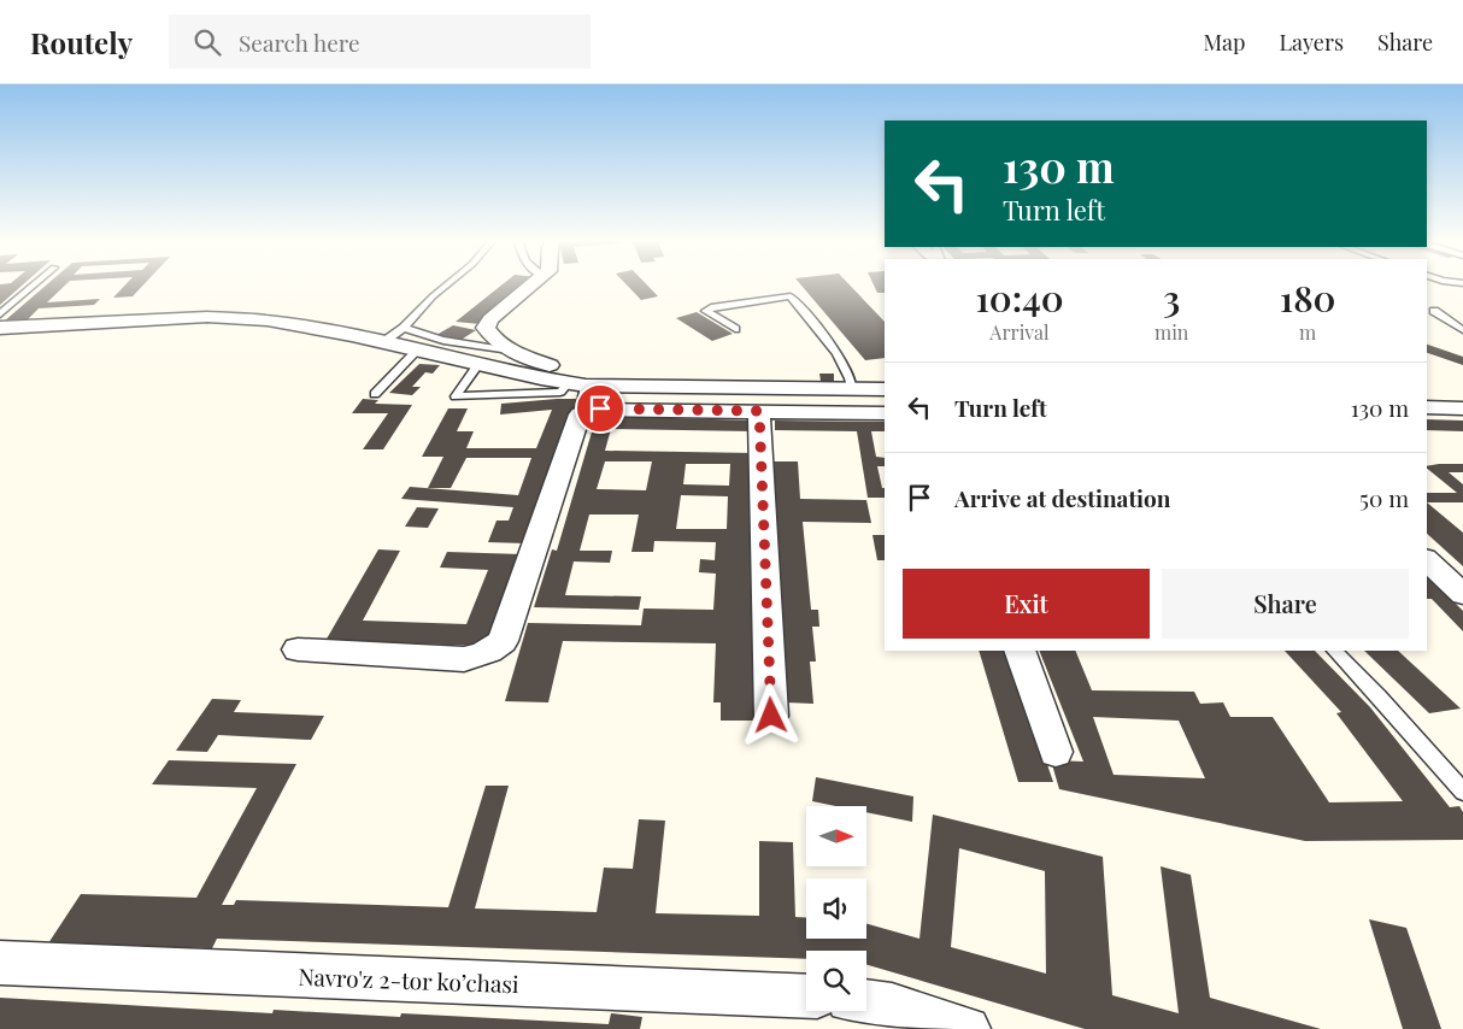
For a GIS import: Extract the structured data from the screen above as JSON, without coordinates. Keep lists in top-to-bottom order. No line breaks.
{"north":"right","page":{"header":"Routely","search":"Search here","nav":["Map","Layers","Share"],"turn":["130 m","Turn left"],"eta":["10:40","Arrival","3","min","180","m"],"list":[{"name":"Turn left","value":"130 m"},{"name":"Arrive at destination","value":"50 m"}],"buttons":["Exit","Share"]}}
